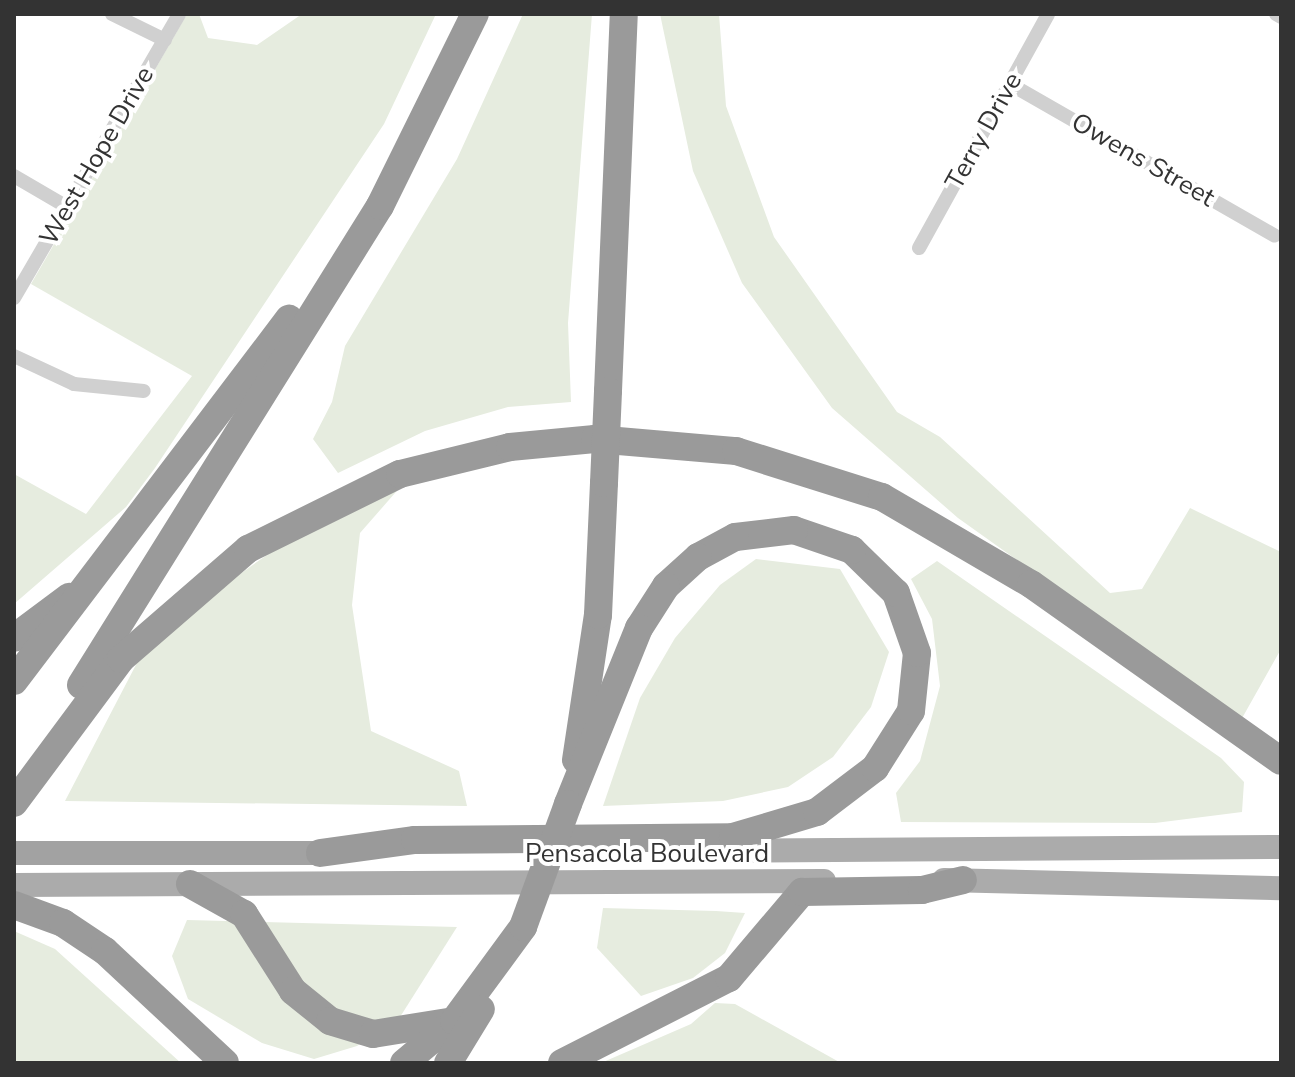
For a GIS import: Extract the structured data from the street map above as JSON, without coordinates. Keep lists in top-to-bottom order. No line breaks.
{"streets":{"highway":["Pensacola Boulevard"],"street":["Terry Drive","West Hope Drive","Owens Street"]},"crossings":[["Terry Drive","Owens Street"]]}
